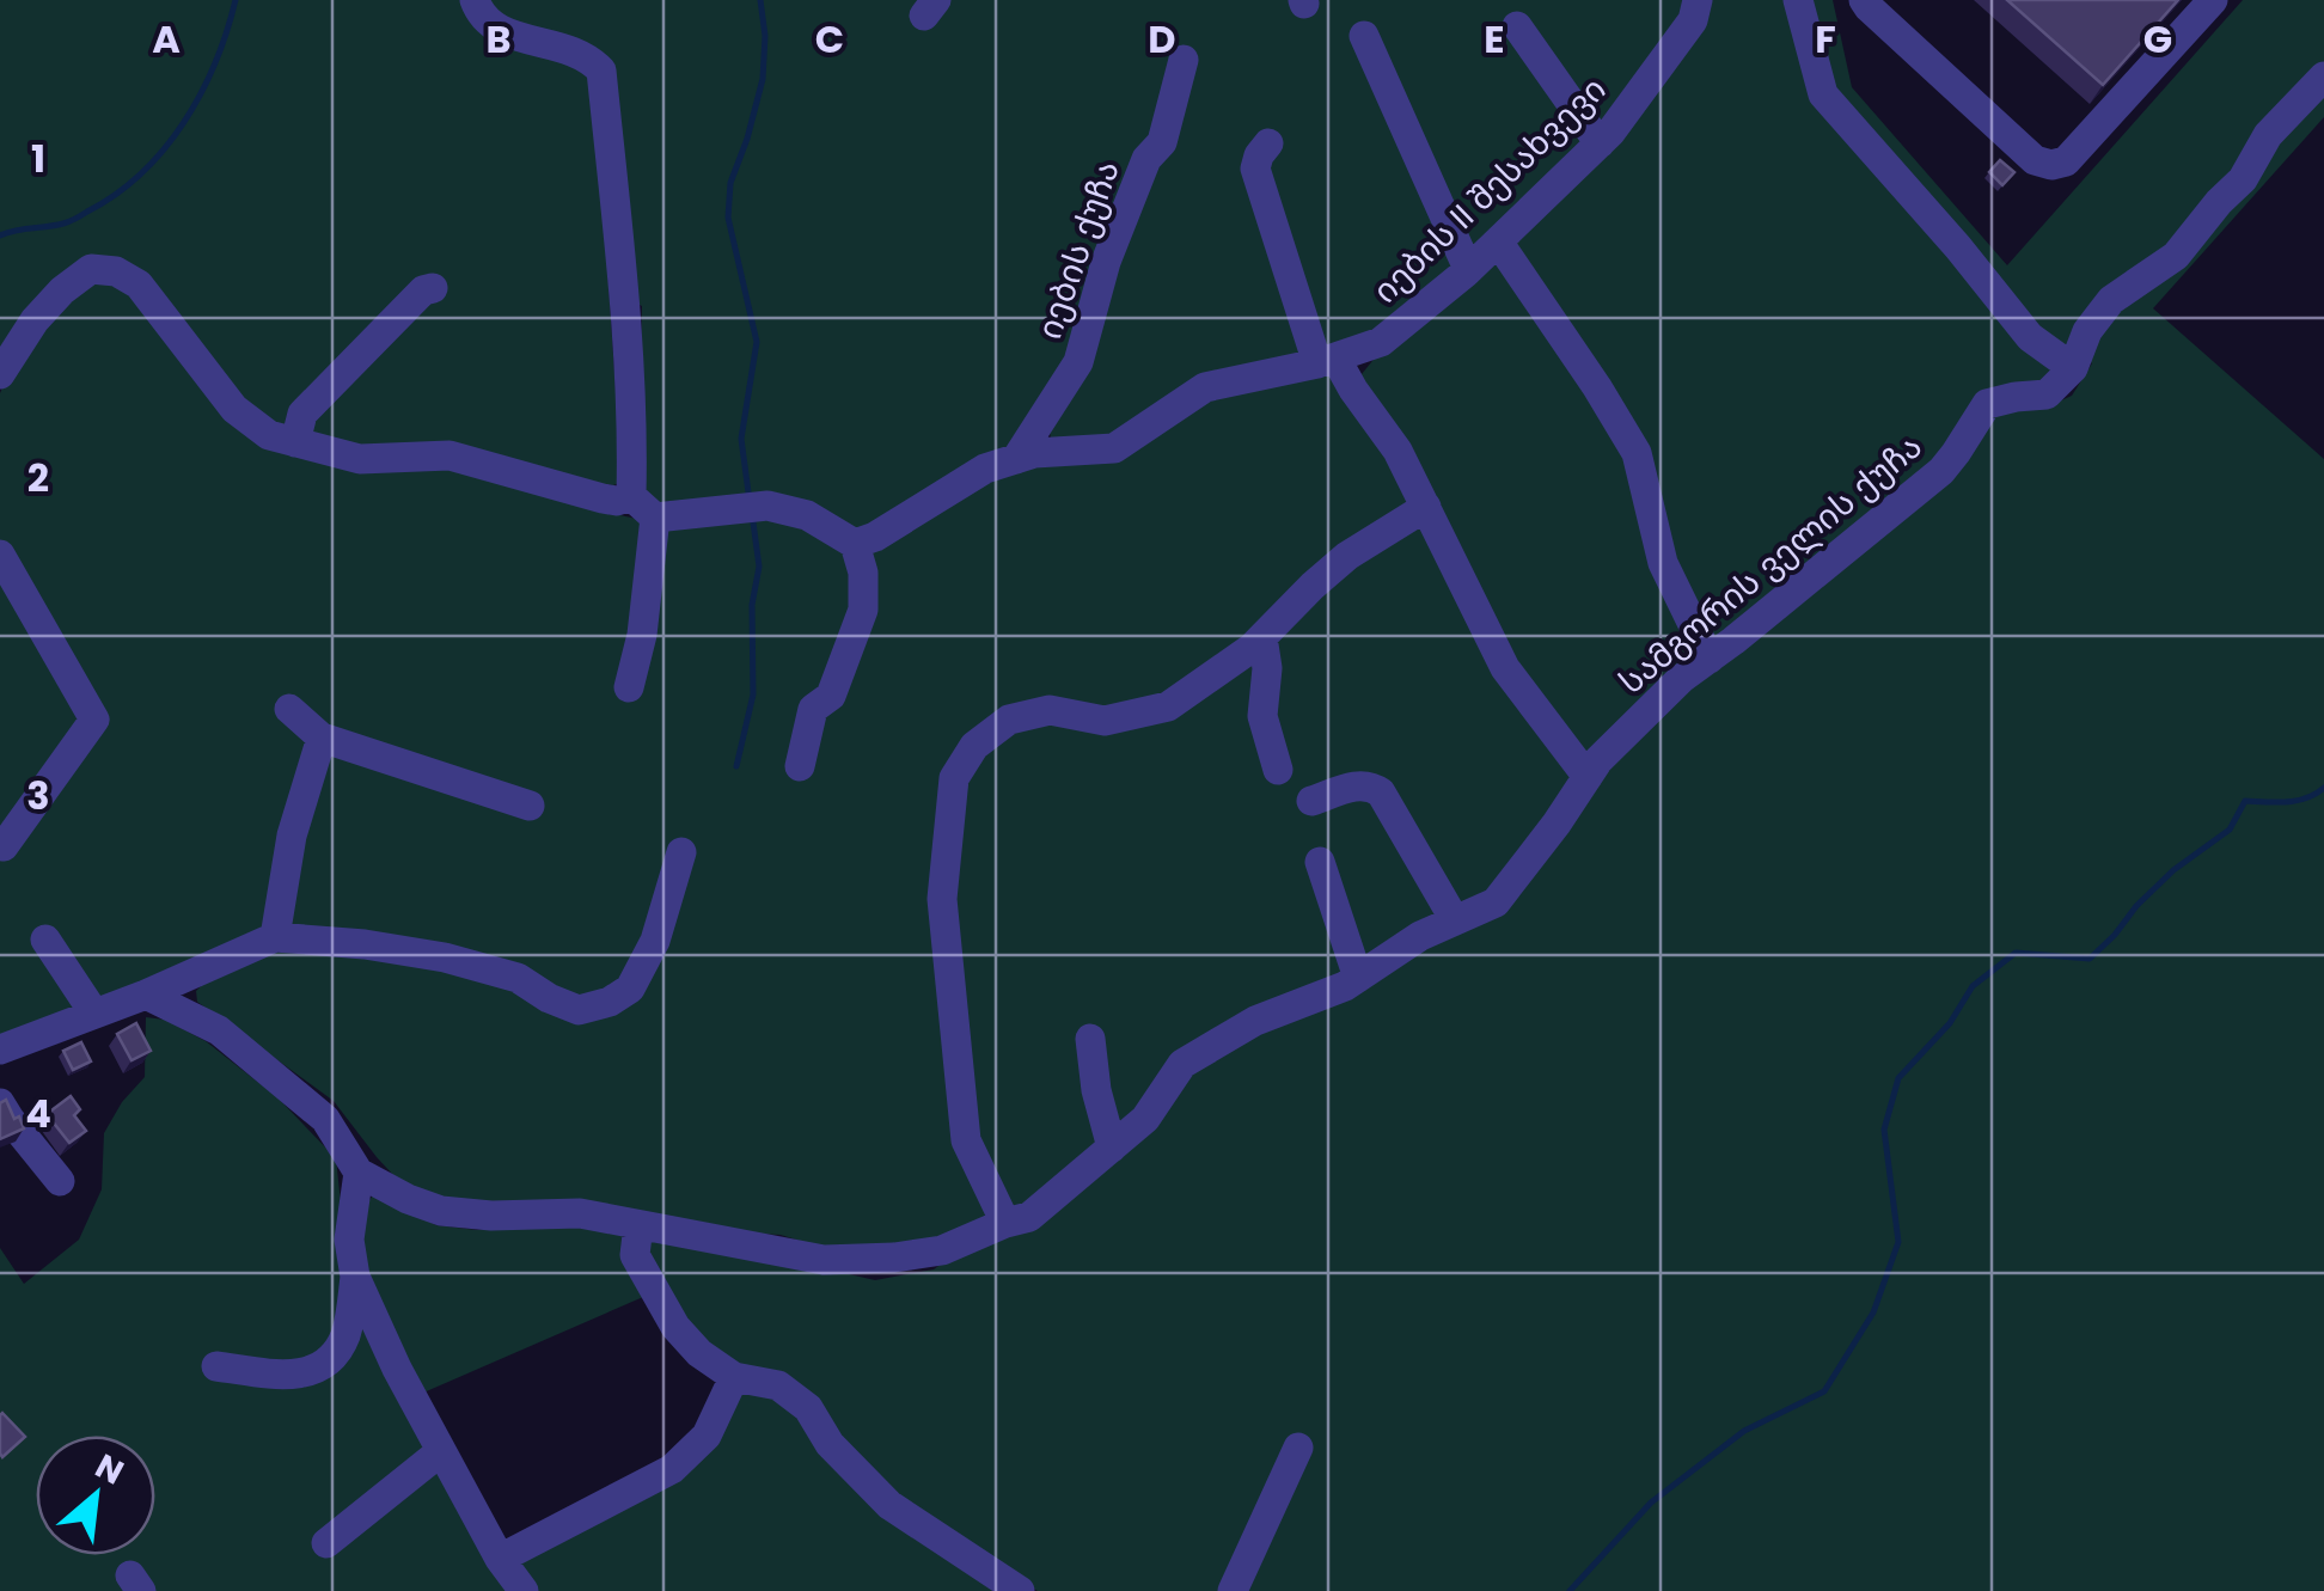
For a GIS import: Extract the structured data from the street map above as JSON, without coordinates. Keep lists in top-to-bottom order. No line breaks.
{"streets":{"street":["იების II შესახვევი","იების ქუჩა","სამგორის ველის ქუჩა"]},"crossings":[["იების II შესახვევი","იების ქუჩა"]],"north":"top right","grid":{"columns":["A","B","C","D","E","F","G"],"rows":["1","2","3","4"]}}
